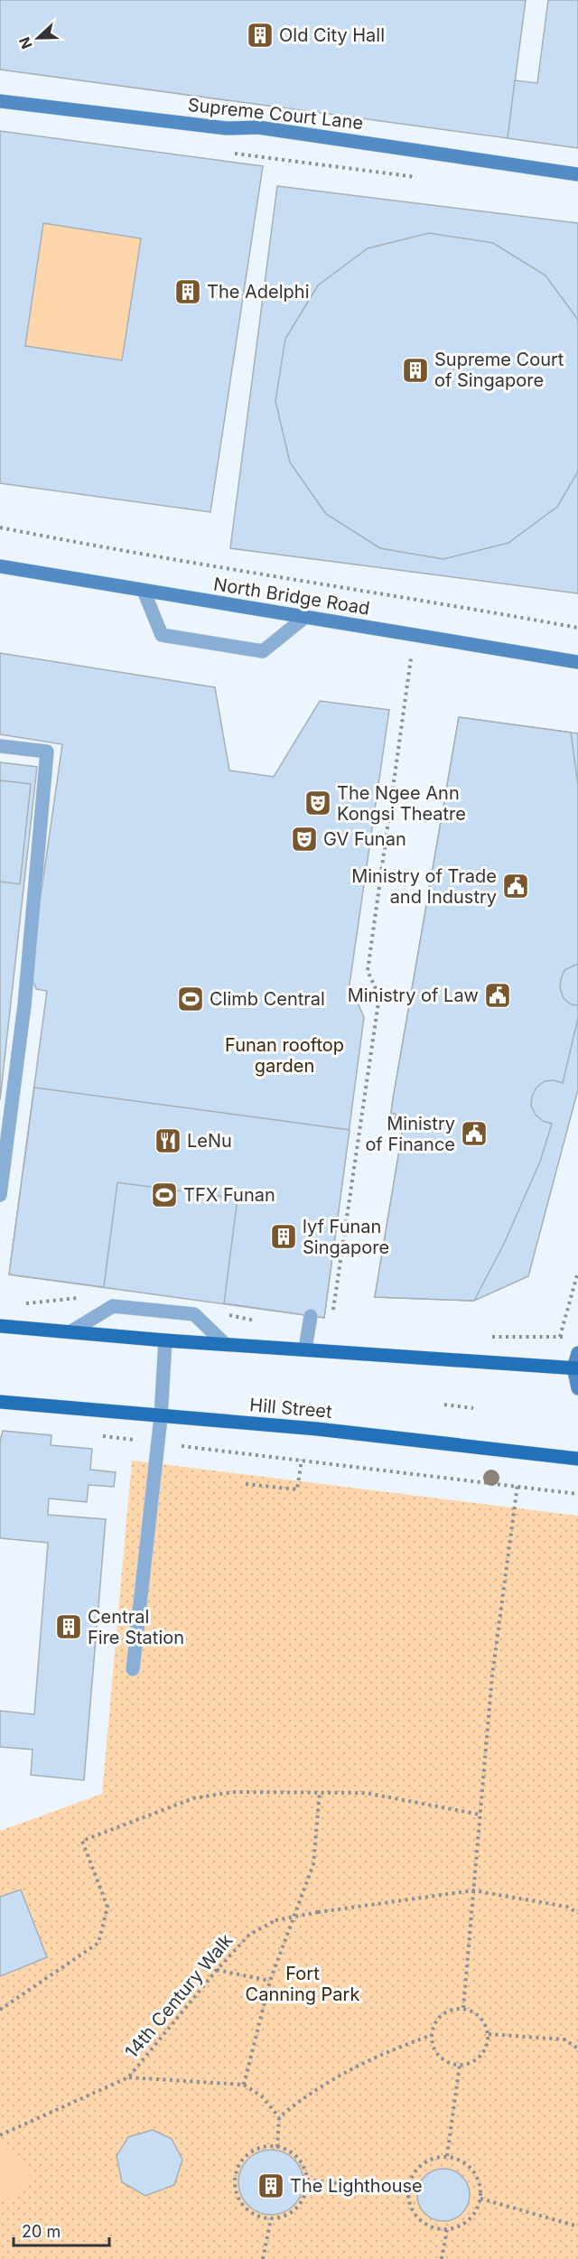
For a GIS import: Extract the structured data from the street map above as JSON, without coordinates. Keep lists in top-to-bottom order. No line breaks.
{"streets":{"main road":["Hill Street"],"street":["Supreme Court Lane","North Bridge Road"],"path":["14th Century Walk"]},"parks":["Funan rooftop garden","Fort Canning Park"],"places":{"building":["Old City Hall","The Adelphi","Supreme Court of Singapore","lyf Funan Singapore","Central Fire Station","The Lighthouse"],"theatre":["The Ngee Ann Kongsi Theatre","GV Funan"],"public building":["Ministry of Trade and Industry","Ministry of Law","Ministry of Finance"],"sports":["Climb Central","TFX Funan"],"restaurant":["LeNu"]},"scale_bar":"20 m","north":"left"}
